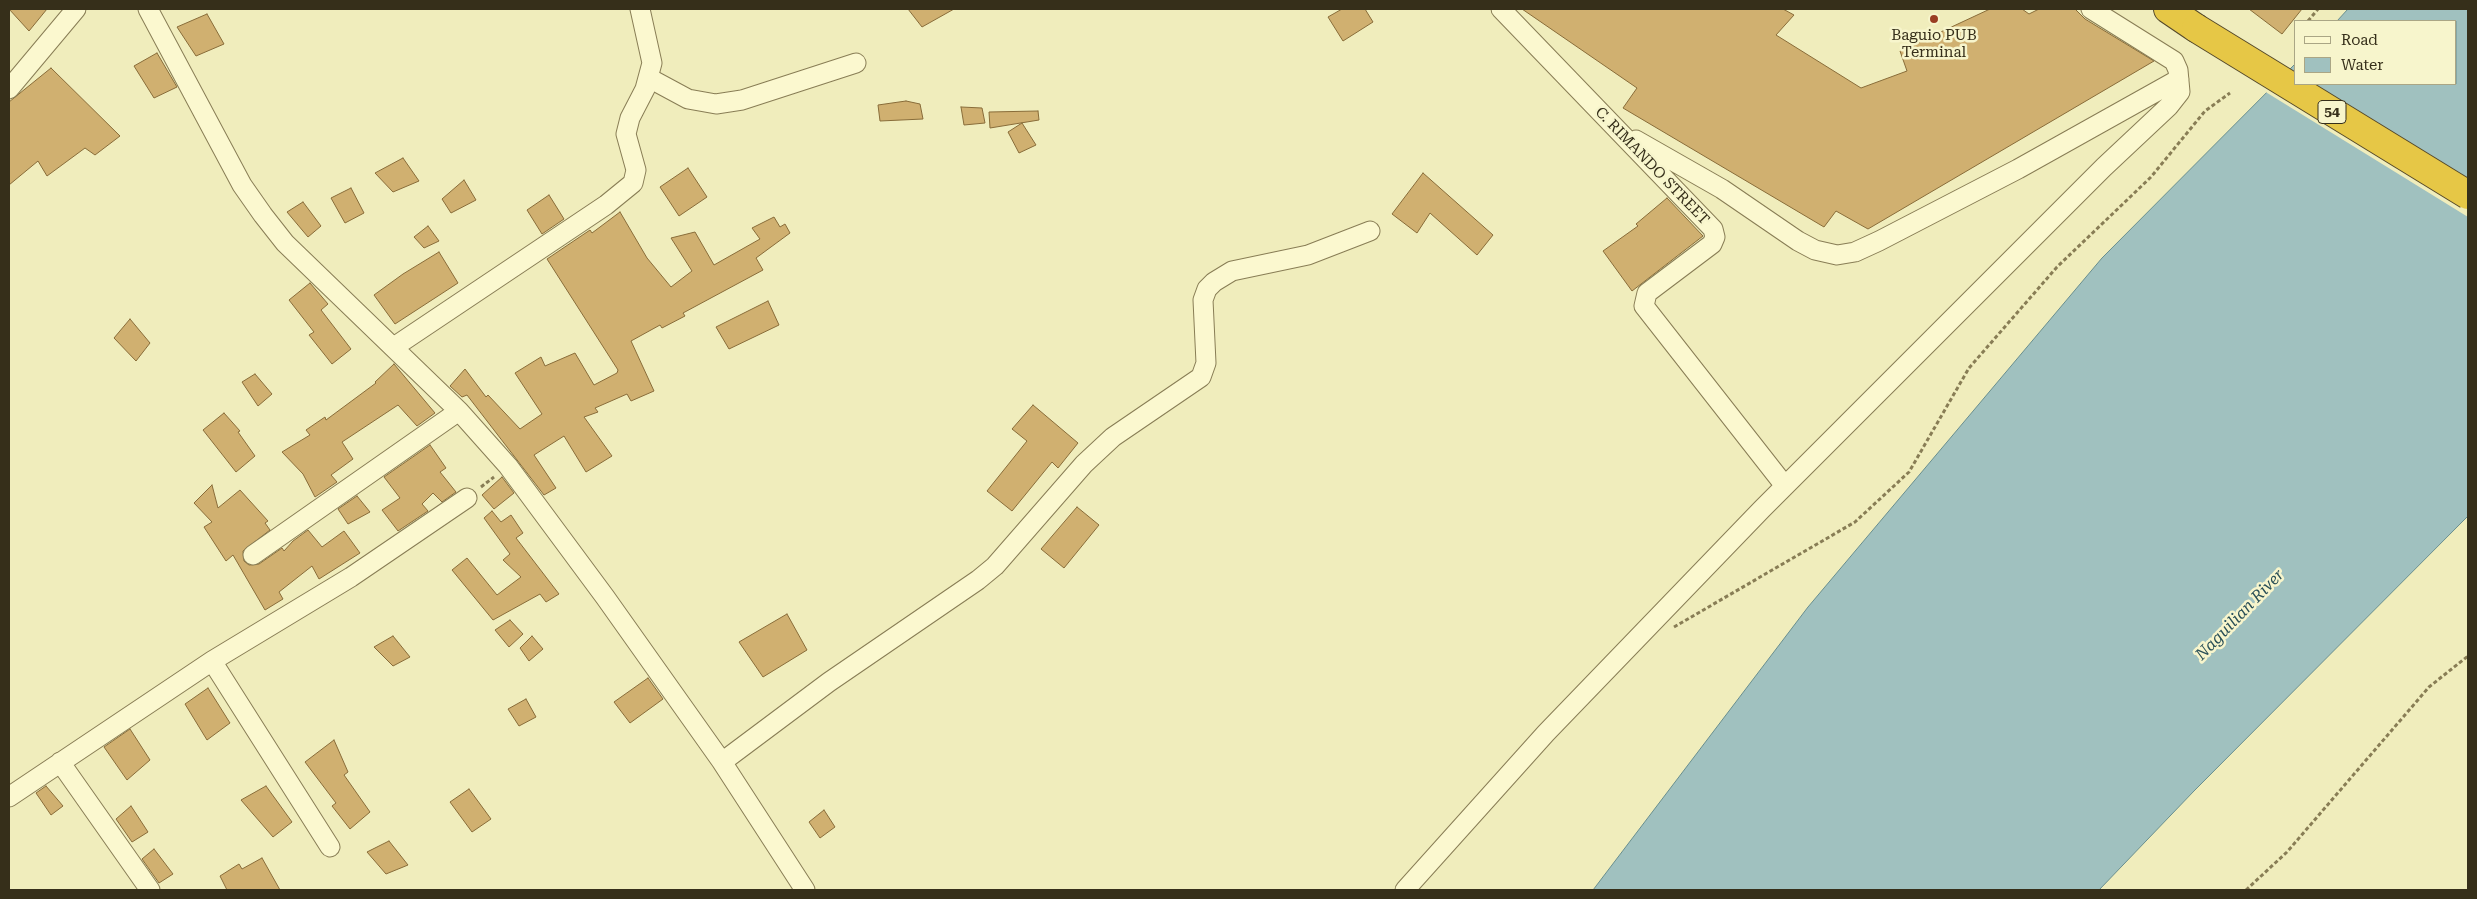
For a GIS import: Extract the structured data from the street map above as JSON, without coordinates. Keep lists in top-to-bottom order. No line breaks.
{"streets":{"highway":["54"],"street":["C. RIMANDO STREET"]},"water":["Naguilian River"],"places":["Baguio PUB Terminal"],"legend":["Road","Water"]}
